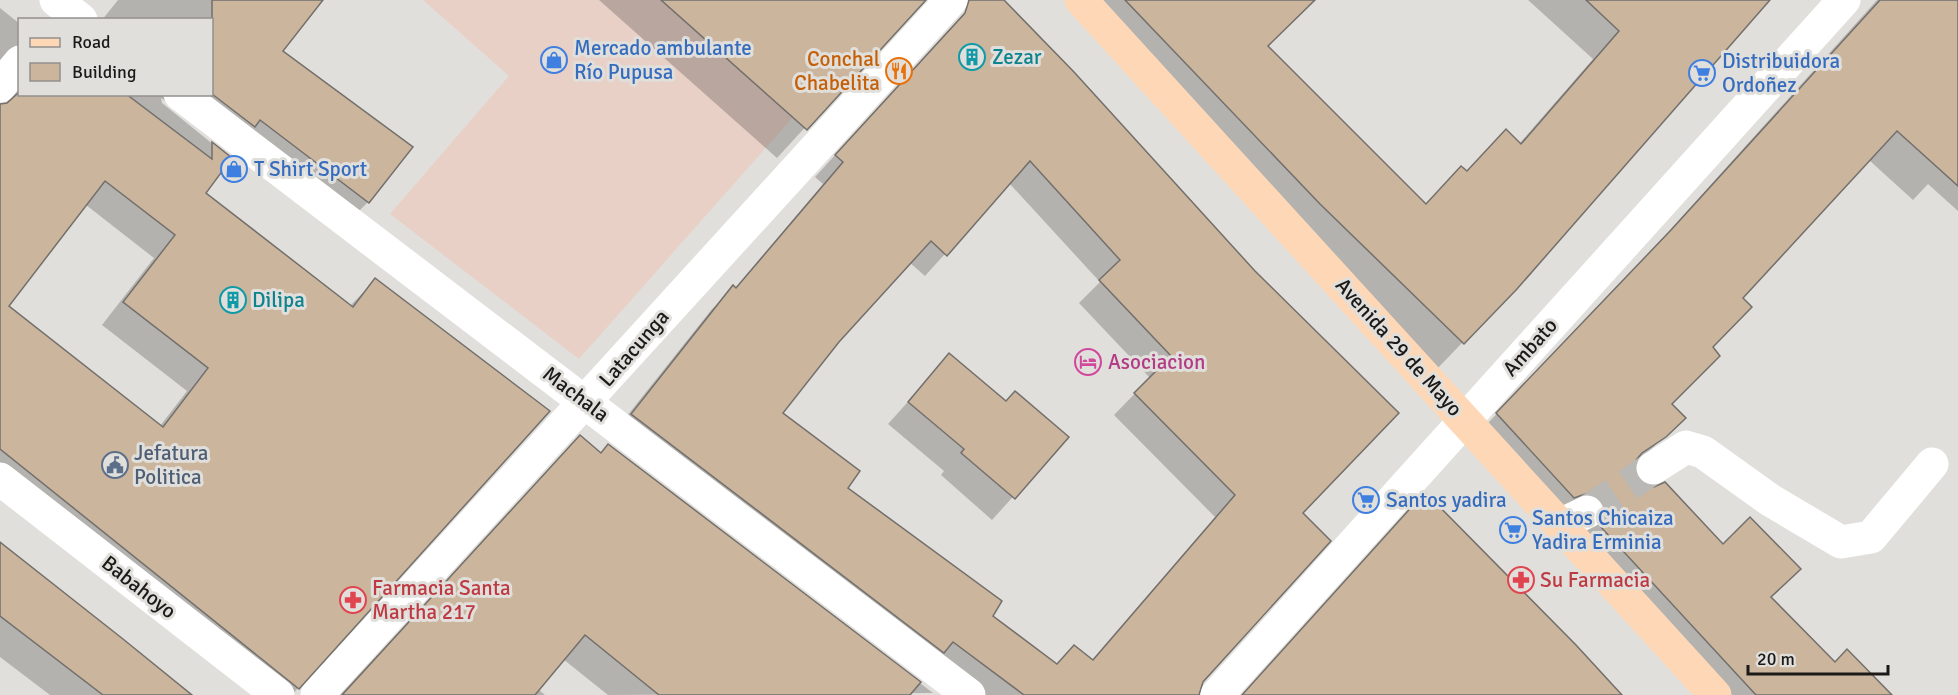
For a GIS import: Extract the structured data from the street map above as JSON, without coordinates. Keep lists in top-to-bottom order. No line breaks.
{"streets":{"main road":["Avenida 29 de Mayo"],"street":["Ambato","Latacunga","Machala","Babahoyo"]},"crossings":[["Avenida 29 de Mayo","Ambato"],["Latacunga","Machala"]],"places":{"building":["Zezar","Dilipa"],"shop":["Mercado ambulante Río Pupusa","T Shirt Sport"],"restaurant":["Conchal Chabelita"],"supermarket":["Distribuidora Ordoñez","Santos yadira","Santos Chicaiza Yadira Erminia"],"hotel":["Asociacion"],"public building":["Jefatura Politica"],"pharmacy":["Su Farmacia","Farmacia Santa Martha 217"]},"legend":["Road","Building"],"scale_bar":"20 m"}
